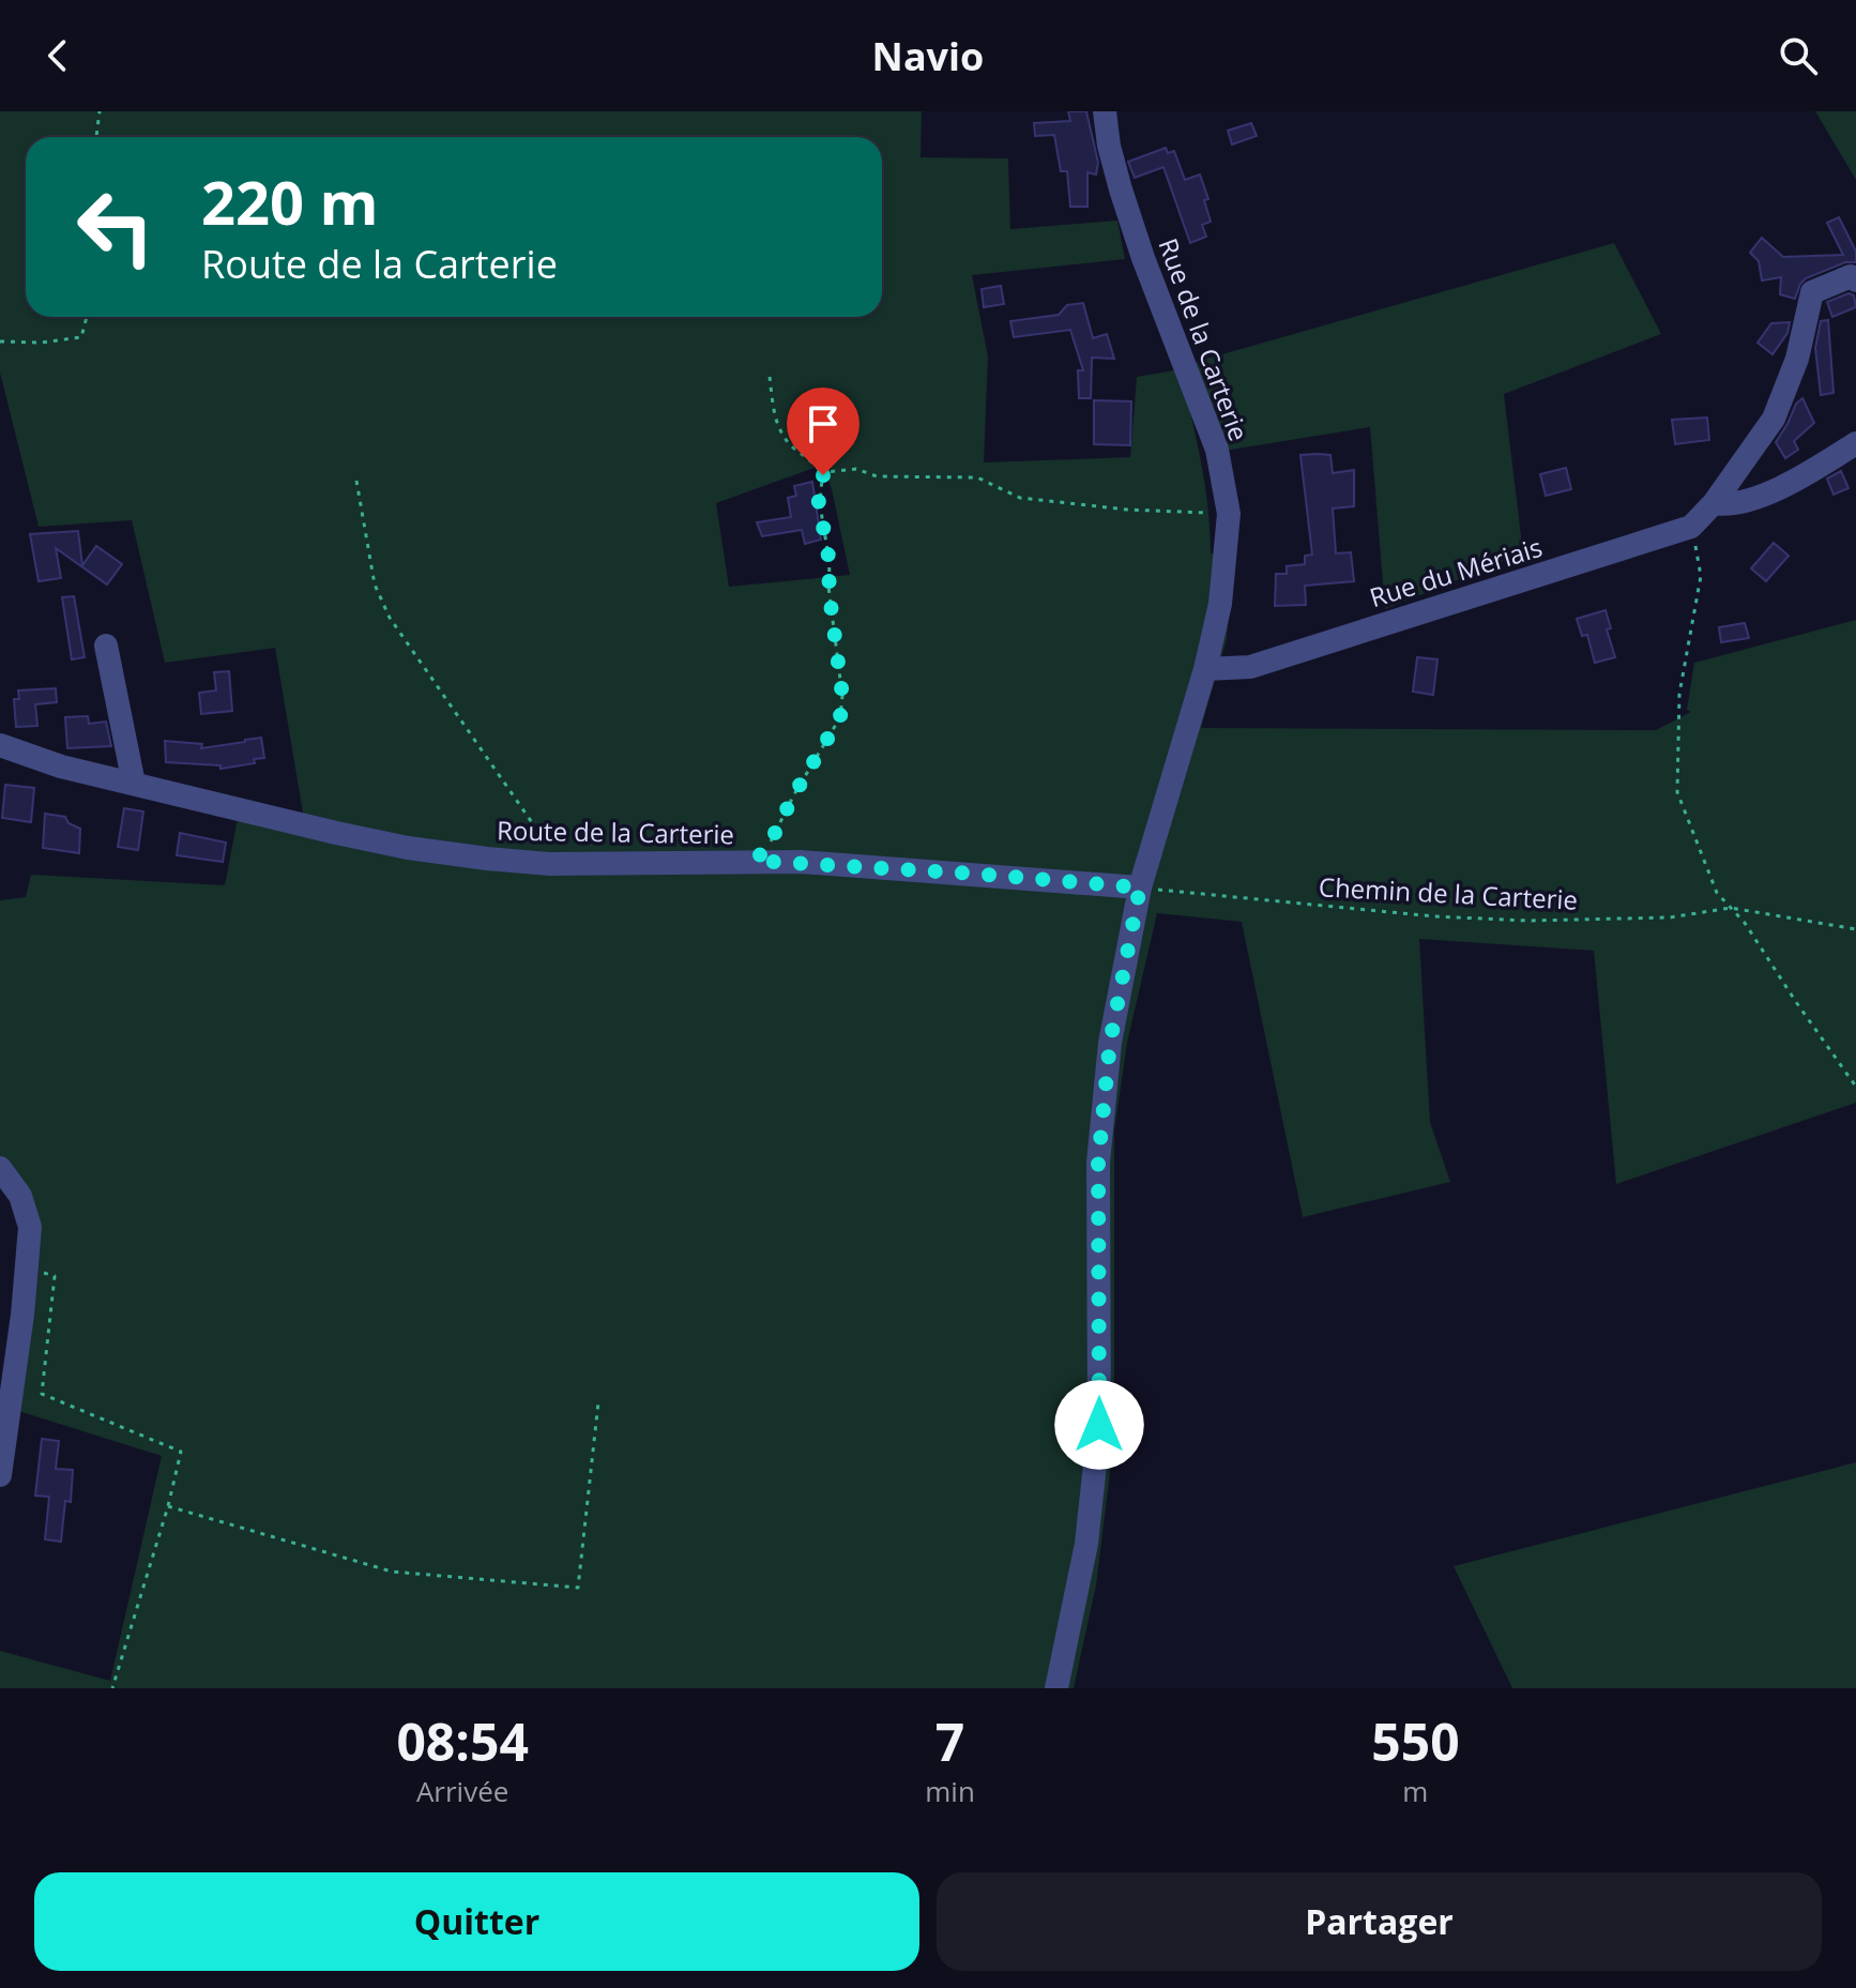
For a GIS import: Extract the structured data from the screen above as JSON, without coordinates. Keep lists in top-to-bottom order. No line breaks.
{"streets":{"street":["Rue de la Carterie","Rue du Mériais","Route de la Carterie"],"path":["Chemin de la Carterie"]},"crossings":[["Rue de la Carterie","Rue du Mériais"],["Rue de la Carterie","Route de la Carterie"],["Rue de la Carterie","Chemin de la Carterie"],["Route de la Carterie","Chemin de la Carterie"]],"page":{"header":"Navio","turn":["220 m","Route de la Carterie"],"eta":["08:54","Arrivée","7","min","550","m"],"buttons":["Quitter","Partager"]}}
